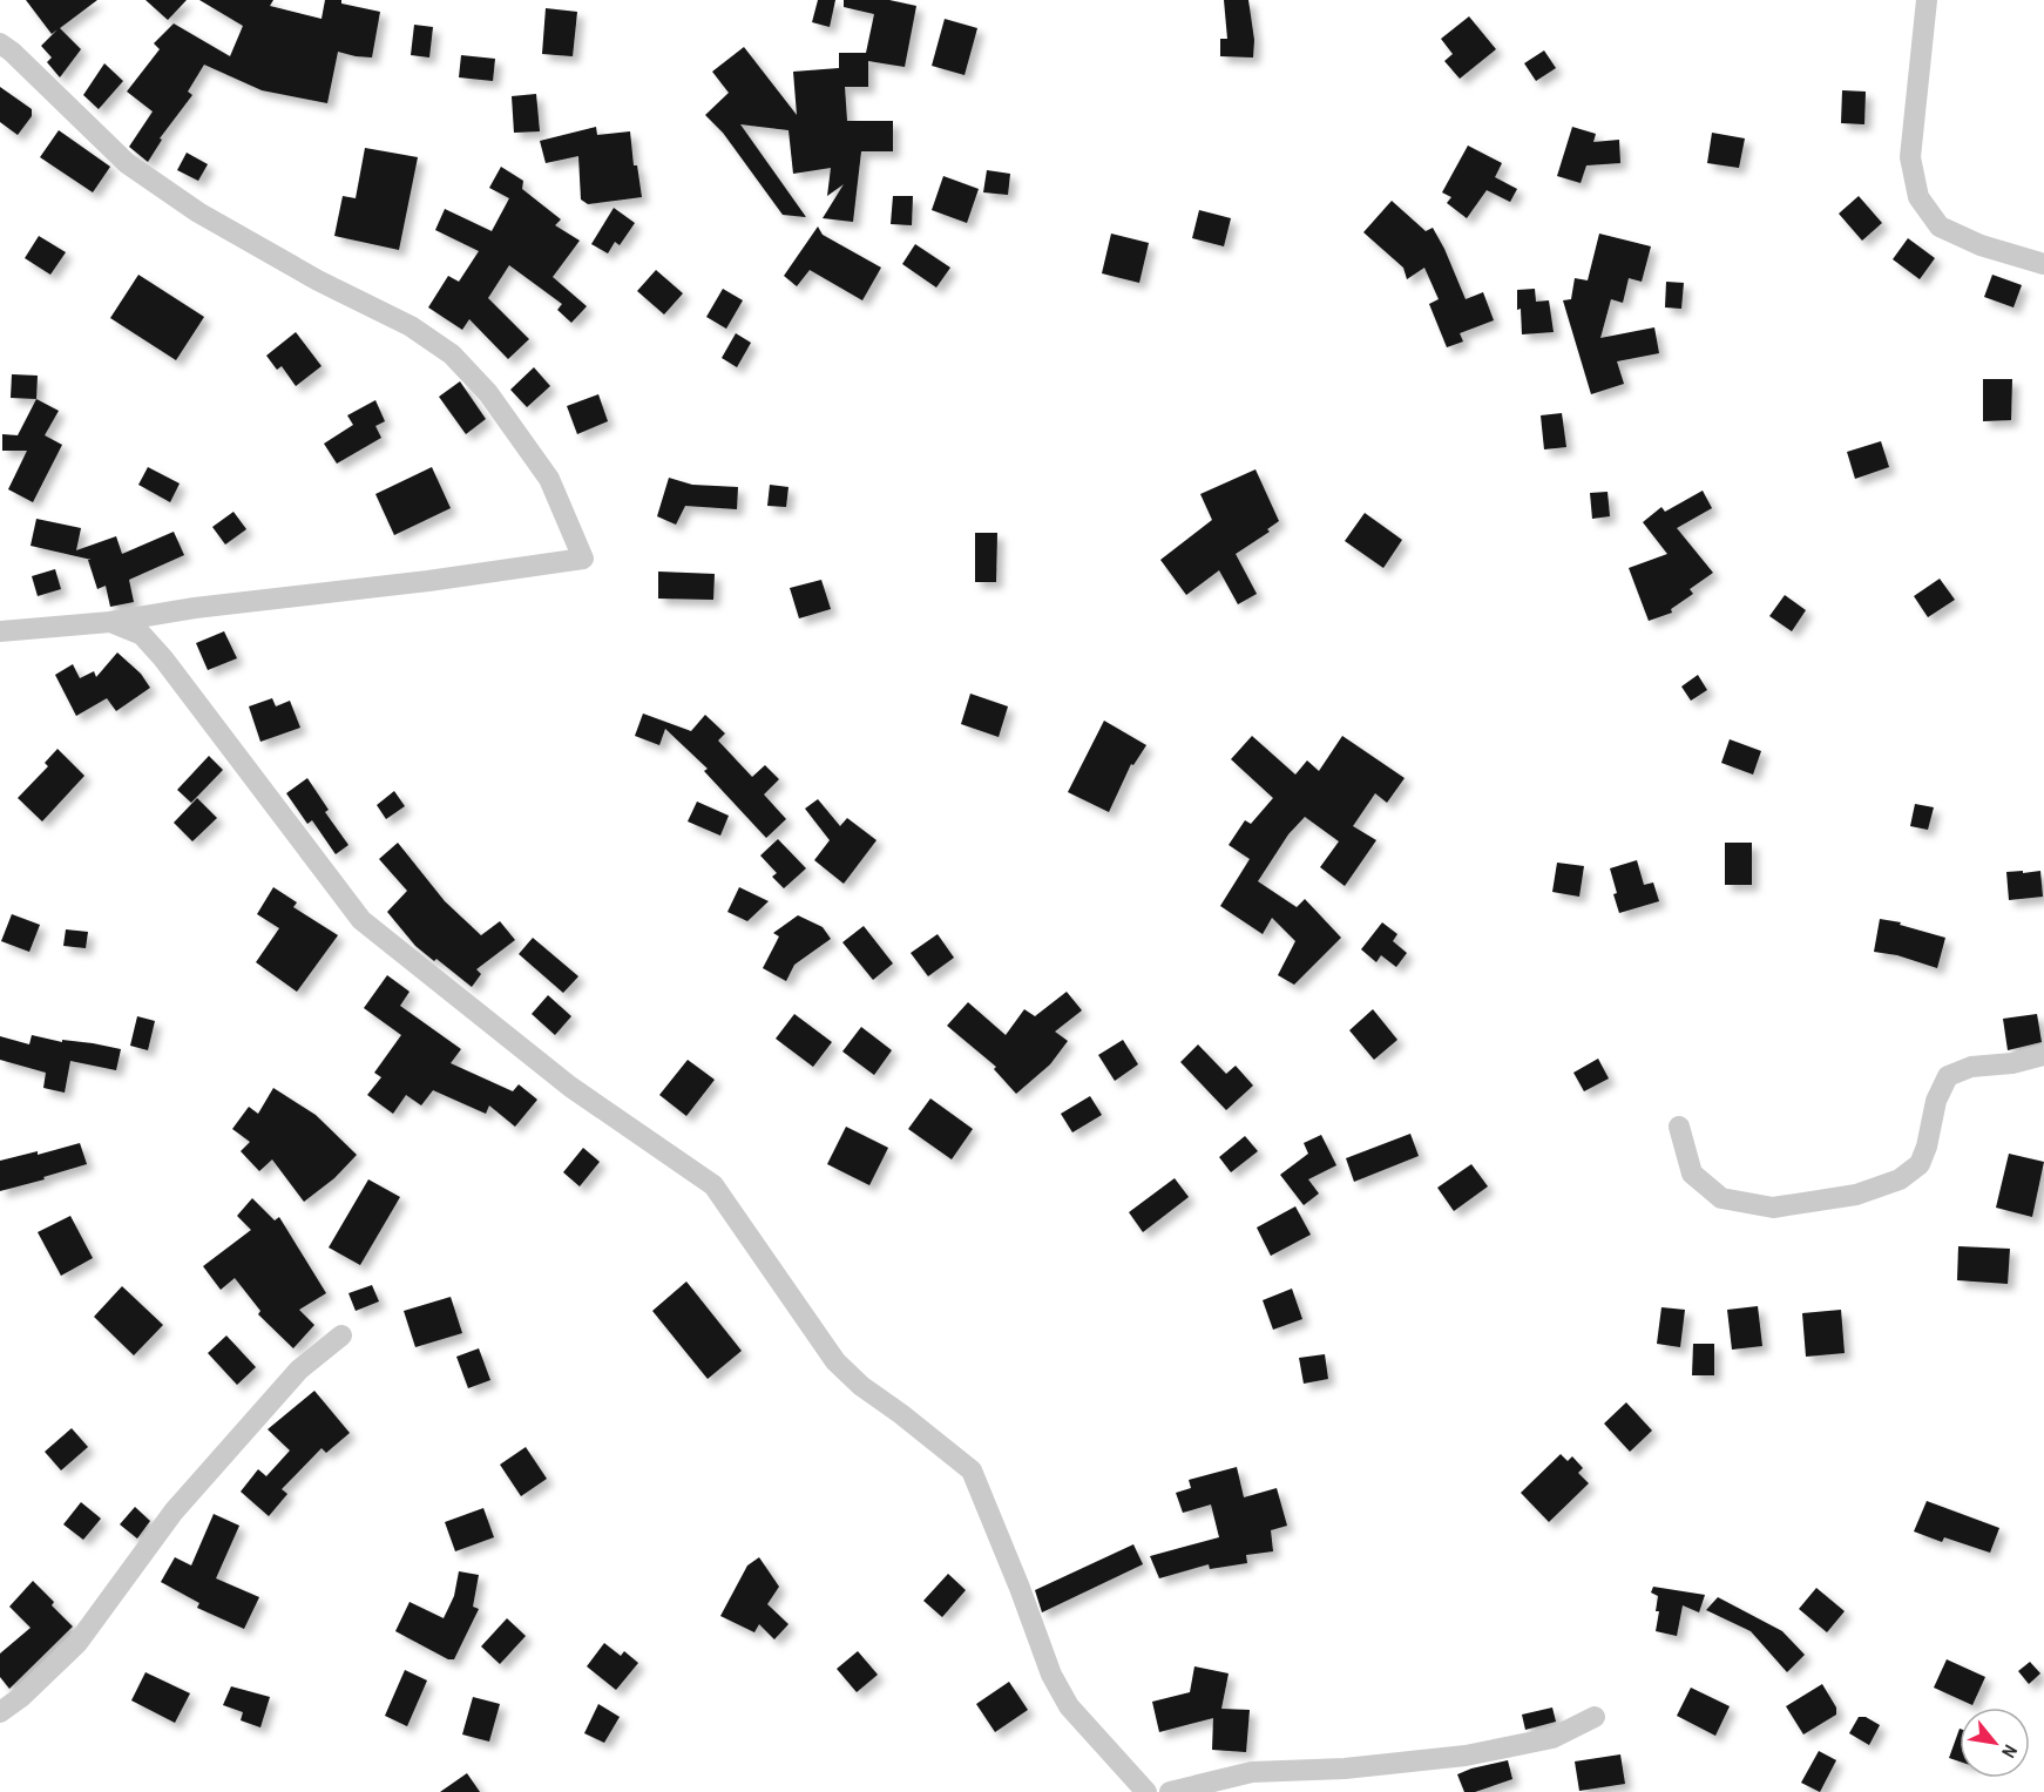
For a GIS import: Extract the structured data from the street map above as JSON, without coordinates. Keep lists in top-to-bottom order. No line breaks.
{"north":"bottom right"}
